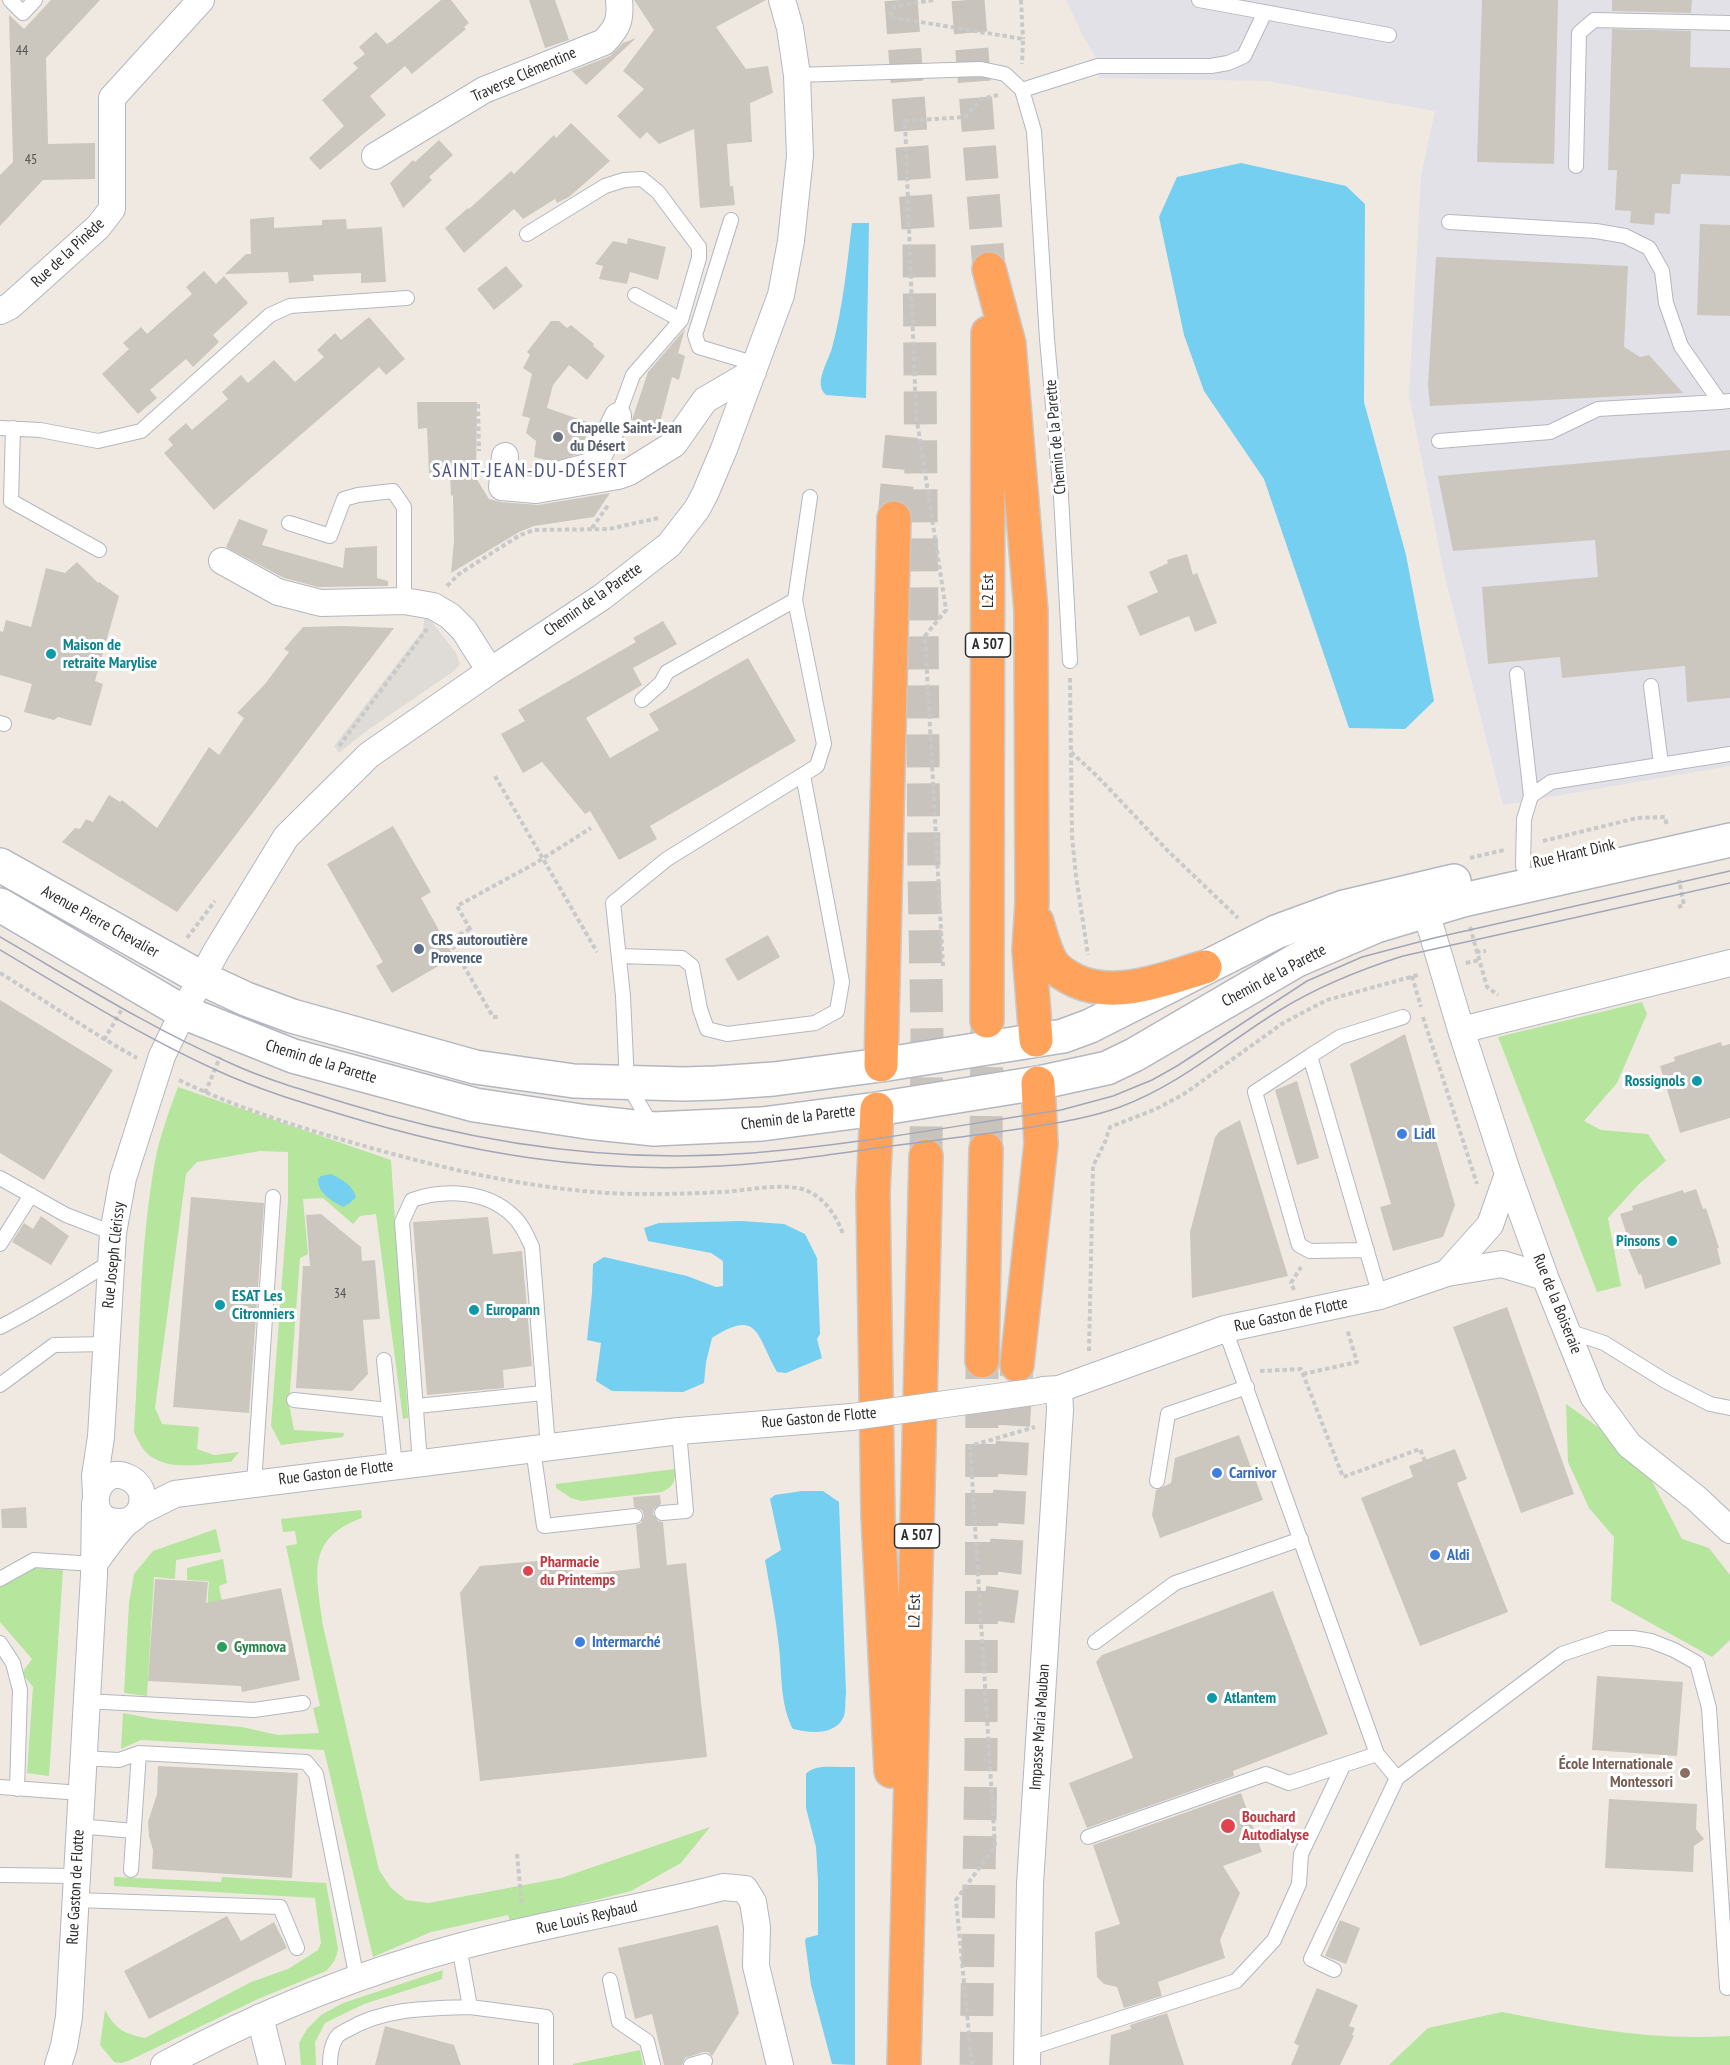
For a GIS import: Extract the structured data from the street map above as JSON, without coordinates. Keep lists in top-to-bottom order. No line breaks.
{"streets":{"highway":["L2 Est","A 507"],"street":["Traverse Clémentine","Rue de la Pinède","Chemin de la Parette","Rue Hrant Dink","Avenue Pierre Chevalier","Rue Joseph Clérissy","Rue de la Boiseraie","Rue Gaston de Flotte","Impasse Maria Mauban","Rue Louis Reybaud"]},"crossings":[["Chemin de la Parette","Rue Hrant Dink"],["Chemin de la Parette","Avenue Pierre Chevalier"],["Chemin de la Parette","Rue Joseph Clérissy"],["Avenue Pierre Chevalier","Rue Joseph Clérissy"],["Rue Joseph Clérissy","Rue Gaston de Flotte"],["Rue de la Boiseraie","Rue Gaston de Flotte"],["Rue Gaston de Flotte","Impasse Maria Mauban"]],"districts":["SAINT-JEAN-DU-DÉSERT"],"places":["Chapelle Saint-Jean du Désert","Maison de retraite Marylise","CRS autoroutière Provence","Rossignols","Lidl","Pinsons","ESAT Les Citronniers","Europann","Carnivor","Aldi","Pharmacie du Printemps","Intermarché","Gymnova","Atlantem","École Internationale Montessori","Bouchard Autodialyse"],"house_numbers":["44","45","34"]}
